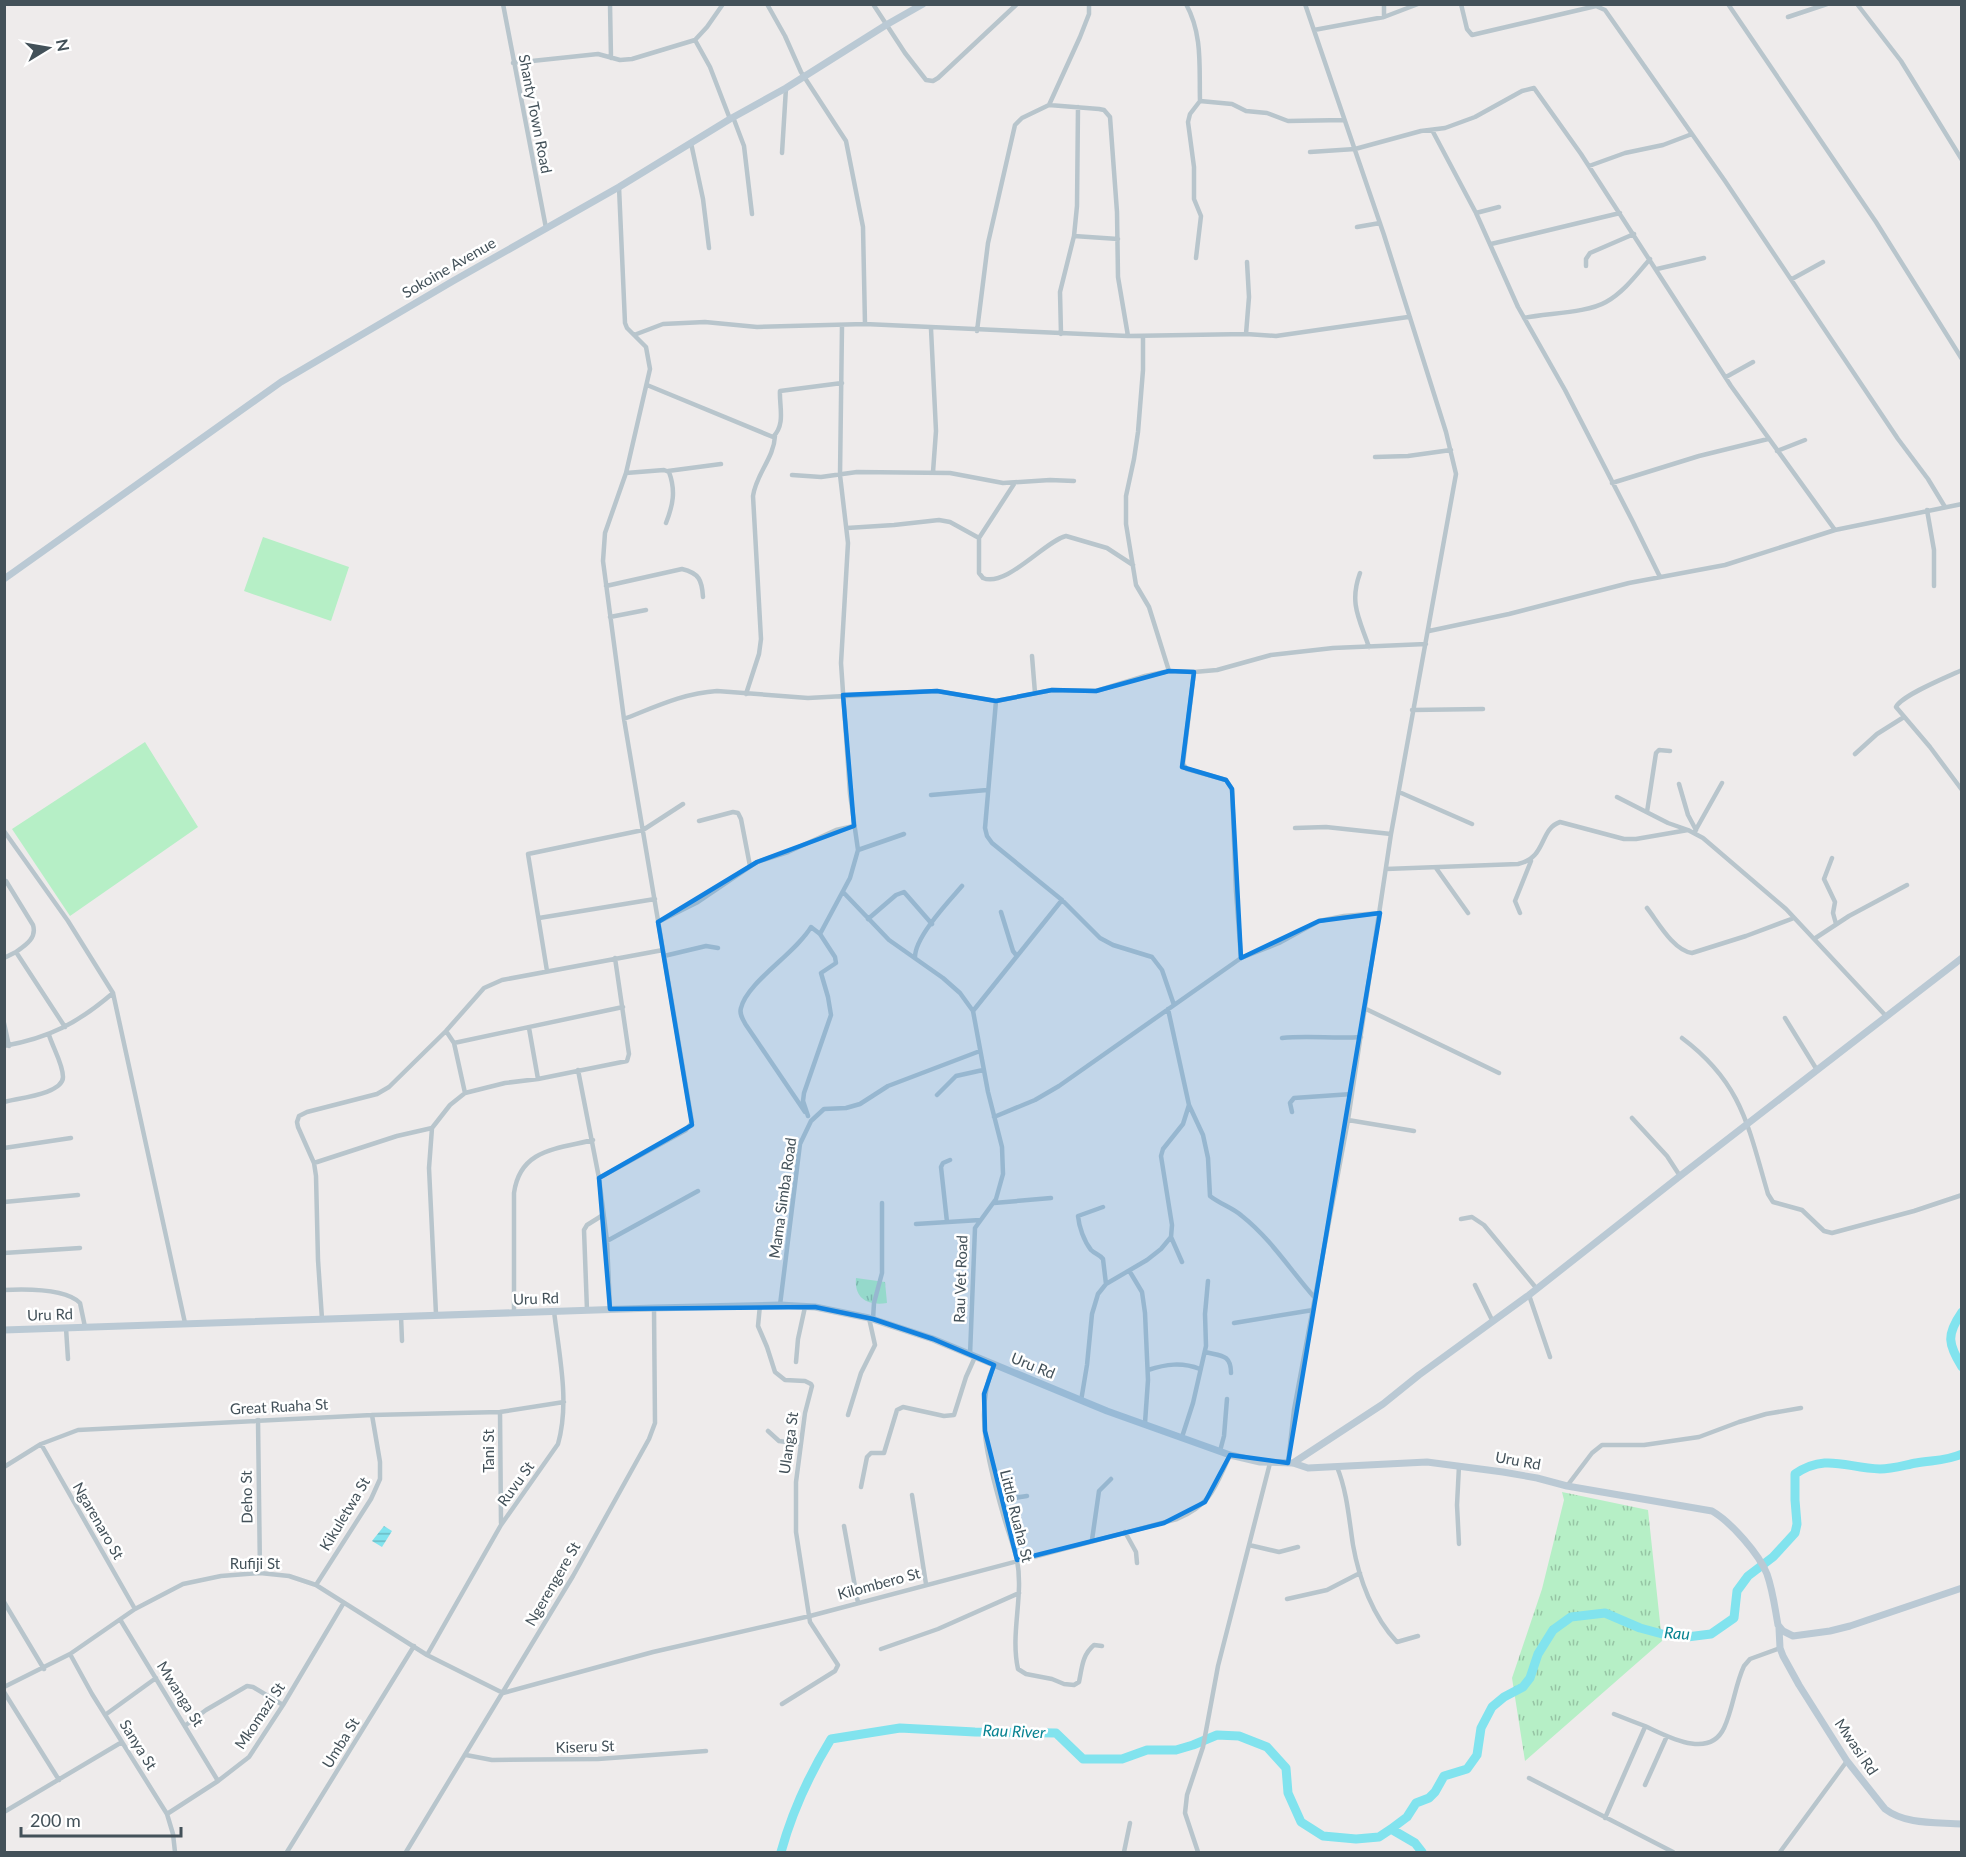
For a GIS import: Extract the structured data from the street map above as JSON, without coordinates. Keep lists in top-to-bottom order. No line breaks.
{"streets":{"street":["Shanty Town Road","Sokoine Avenue","Mama Simba Road","Rau Vet Road","Uru Rd","Great Ruaha St","Ulanga St","Tani St","Ruvu St","Deho St","Kikuletwa St","Little Ruaha St","Ngarenaro St","Rufiji St","Ngerengere St","Kilombero St","Mwanga St","Mkomazi St","Umba St","Sanya St","Kiseru St","Mwasi Rd"]},"crossings":[["Shanty Town Road","Sokoine Avenue"],["Mama Simba Road","Uru Rd"],["Rau Vet Road","Uru Rd"],["Uru Rd","Ulanga St"],["Uru Rd","Ruvu St"],["Uru Rd","Little Ruaha St"],["Uru Rd","Ngerengere St"],["Uru Rd","Kilombero St"],["Uru Rd","Mwasi Rd"],["Great Ruaha St","Tani St"],["Great Ruaha St","Ruvu St"],["Great Ruaha St","Deho St"],["Great Ruaha St","Kikuletwa St"],["Great Ruaha St","Ngarenaro St"],["Ulanga St","Kilombero St"],["Tani St","Ruvu St"],["Ruvu St","Rufiji St"],["Deho St","Rufiji St"],["Kikuletwa St","Rufiji St"],["Little Ruaha St","Kilombero St"],["Ngarenaro St","Rufiji St"],["Rufiji St","Ngerengere St"],["Rufiji St","Kilombero St"],["Rufiji St","Mwanga St"],["Rufiji St","Mkomazi St"],["Rufiji St","Umba St"],["Rufiji St","Sanya St"],["Ngerengere St","Kilombero St"],["Ngerengere St","Kiseru St"],["Mwanga St","Mkomazi St"],["Mkomazi St","Sanya St"]],"water":["Rau","Rau River"],"scale_bar":"200 m","north":"right"}
